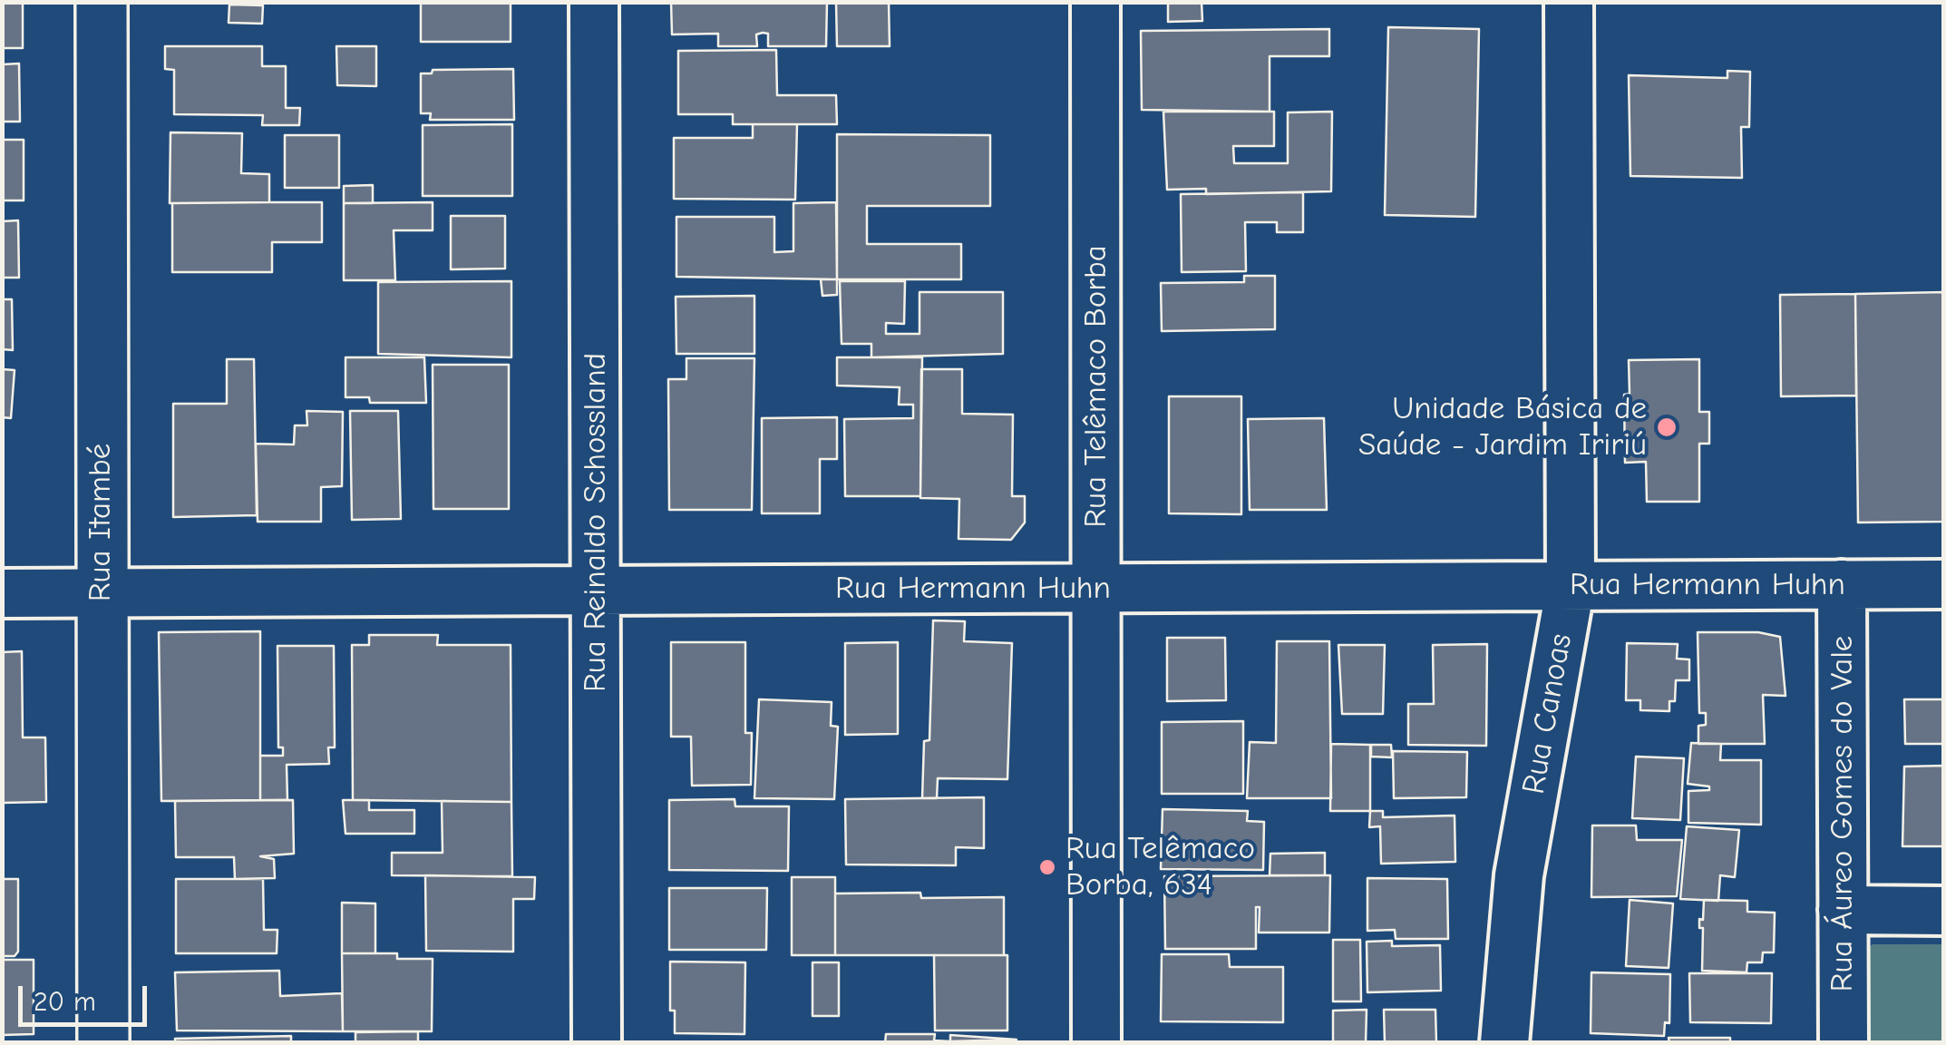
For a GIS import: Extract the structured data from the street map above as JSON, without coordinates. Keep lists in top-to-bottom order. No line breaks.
{"streets":{"street":["Rua Telêmaco Borba","Rua Itambé","Rua Reinaldo Schossland","Rua Hermann Huhn","Rua Canoas","Rua Áureo Gomes do Vale"]},"crossings":[["Rua Telêmaco Borba","Rua Hermann Huhn"],["Rua Itambé","Rua Hermann Huhn"],["Rua Reinaldo Schossland","Rua Hermann Huhn"],["Rua Hermann Huhn","Rua Canoas"],["Rua Hermann Huhn","Rua Áureo Gomes do Vale"]],"places":["Unidade Básica de Saúde - Jardim Iririú","Rua Telêmaco Borba, 634"],"scale_bar":"20 m"}
